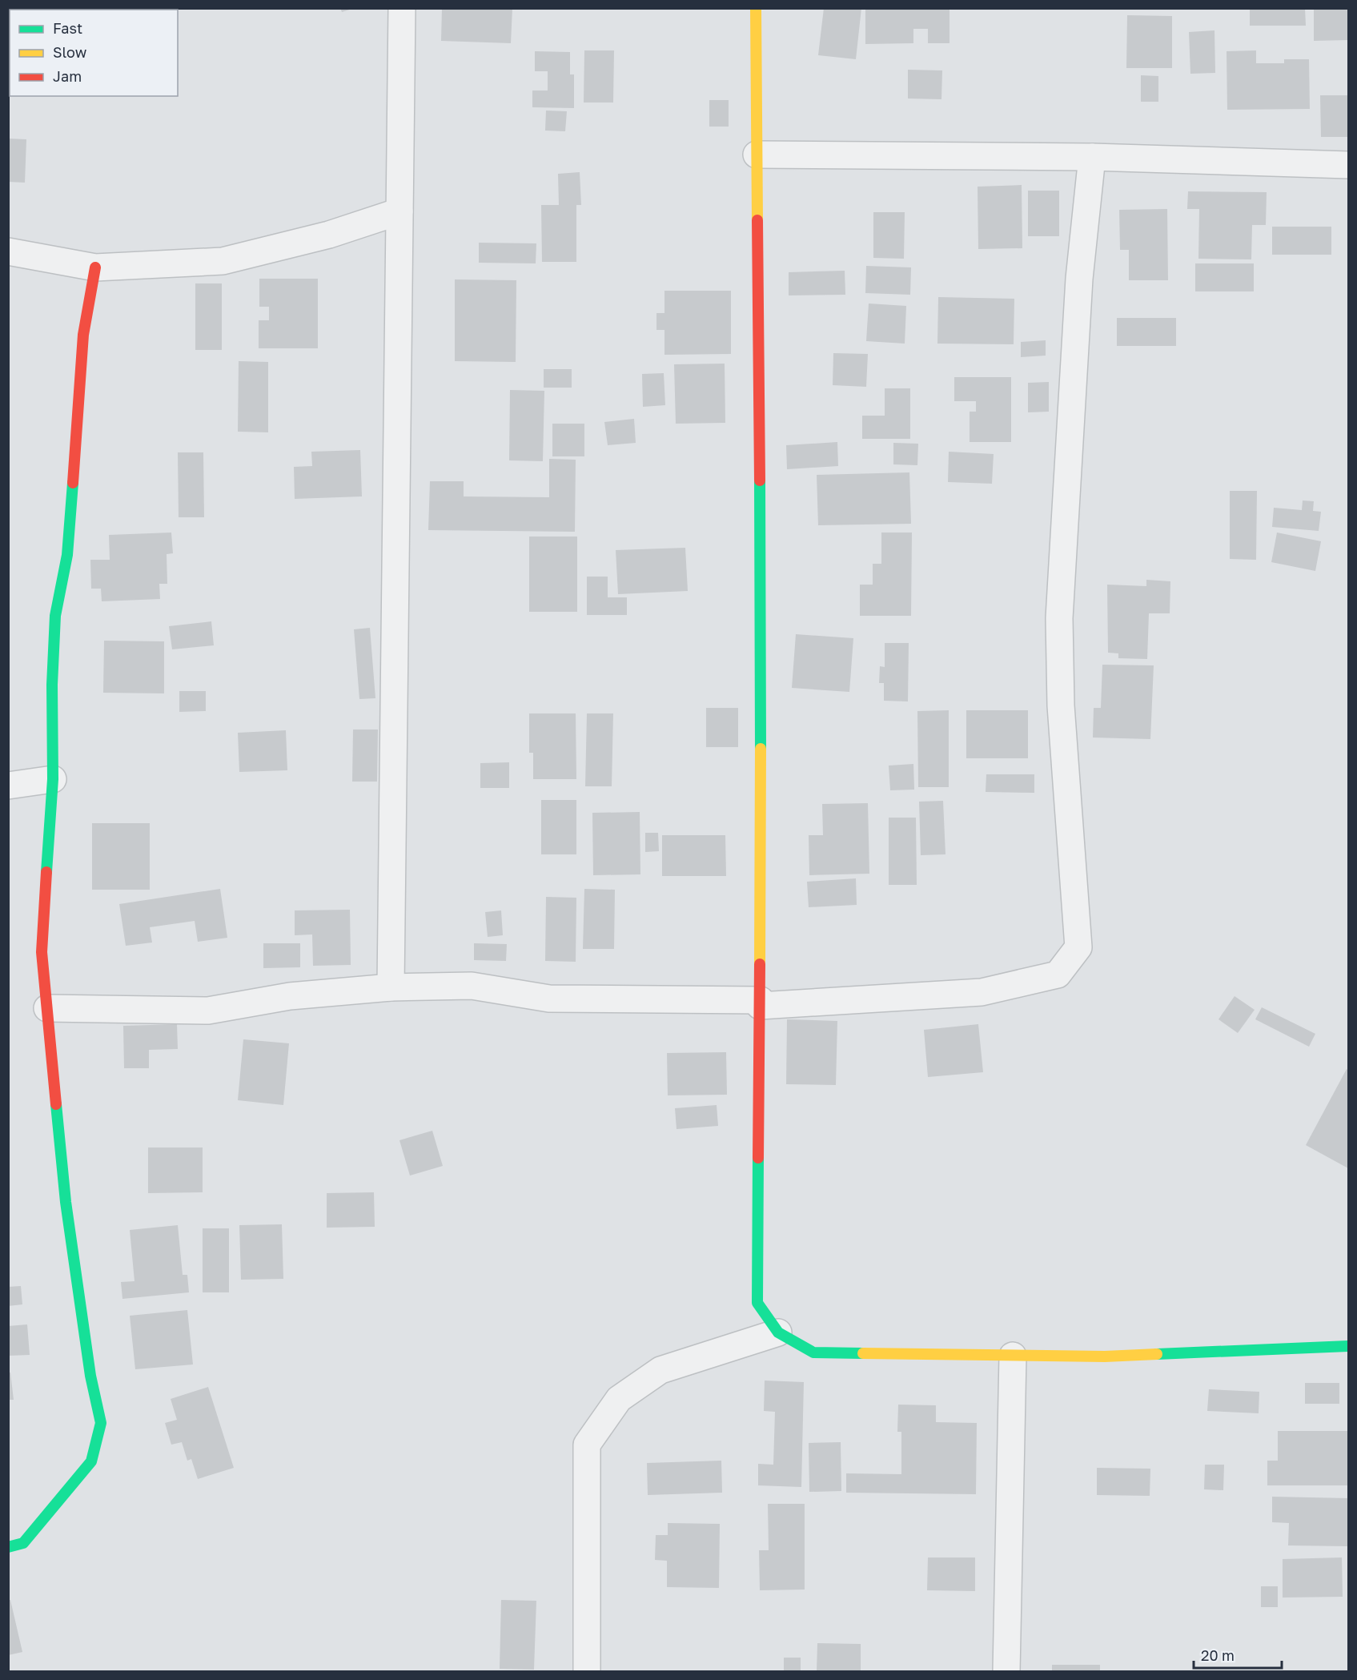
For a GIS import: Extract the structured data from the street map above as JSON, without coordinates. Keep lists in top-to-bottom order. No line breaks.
{"legend":["Fast","Slow","Jam"],"scale_bar":"20 m"}
